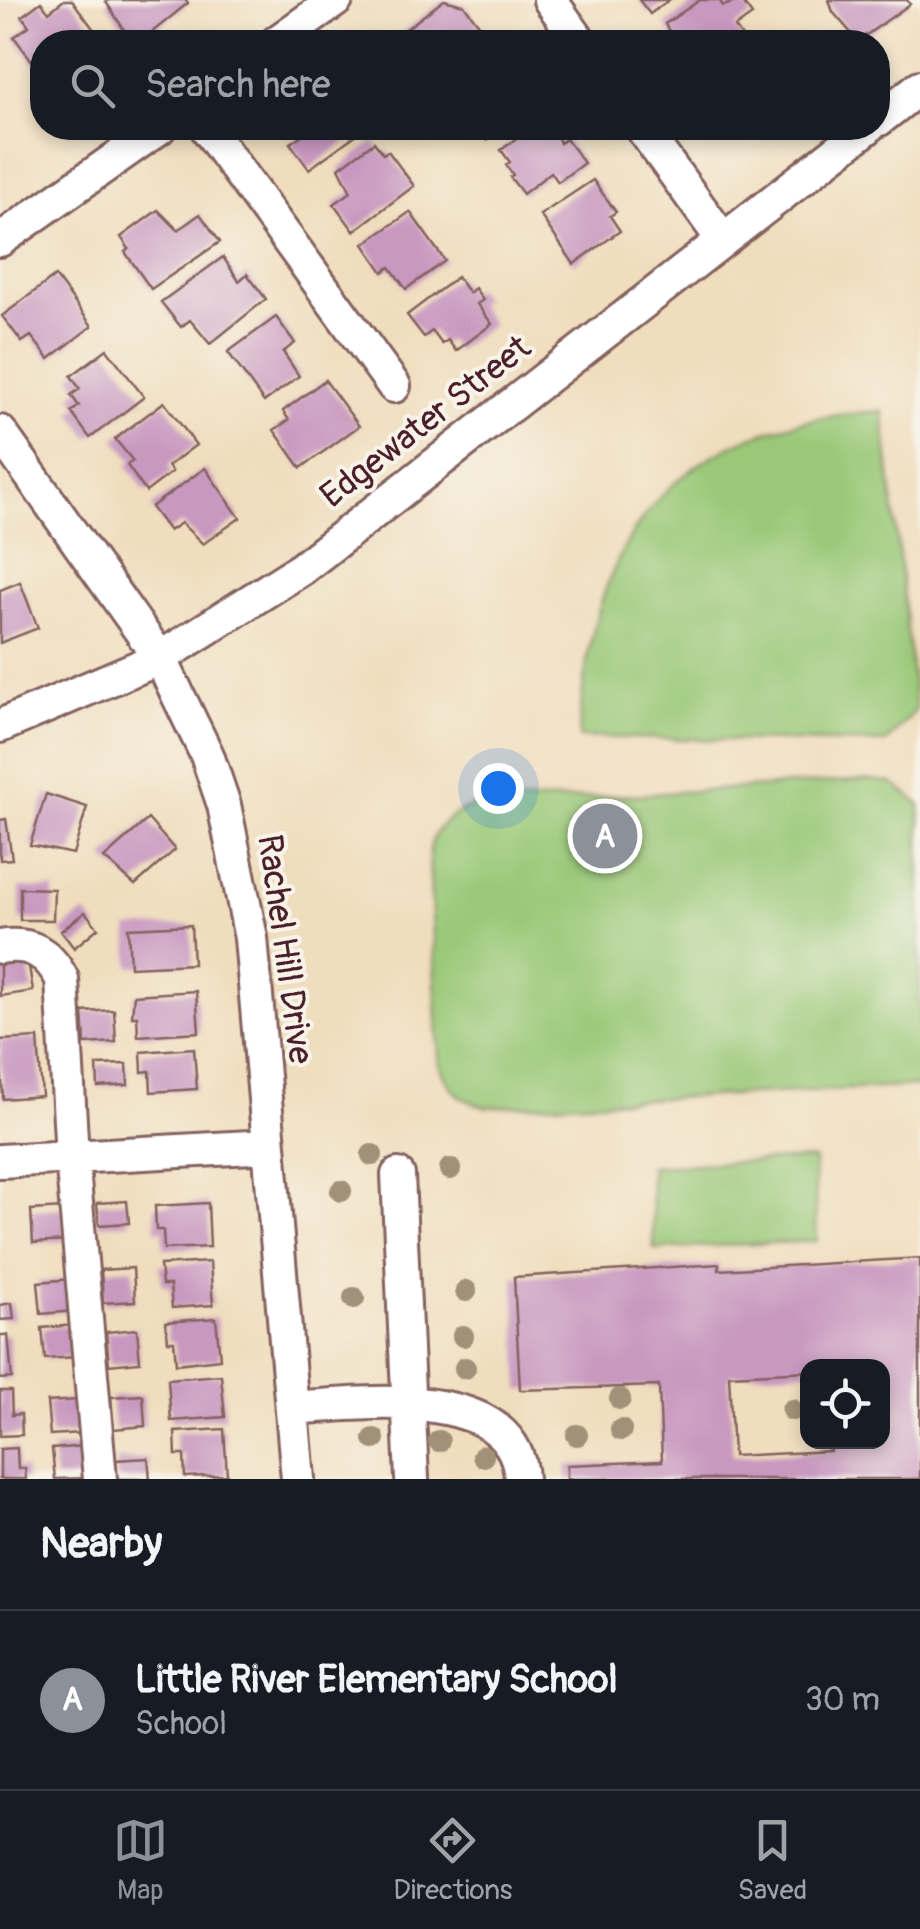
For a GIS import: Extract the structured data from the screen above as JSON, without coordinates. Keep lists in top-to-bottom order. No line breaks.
{"streets":{"street":["Edgewater Street","Rachel Hill Drive"]},"crossings":[["Edgewater Street","Rachel Hill Drive"]],"page":{"search":"Search here","pins":"A","heading":"Nearby","list":[{"mark":"A","name":"Little River Elementary School","note":"School","value":"30 m"}],"nav":["Map","Directions","Saved"]}}
